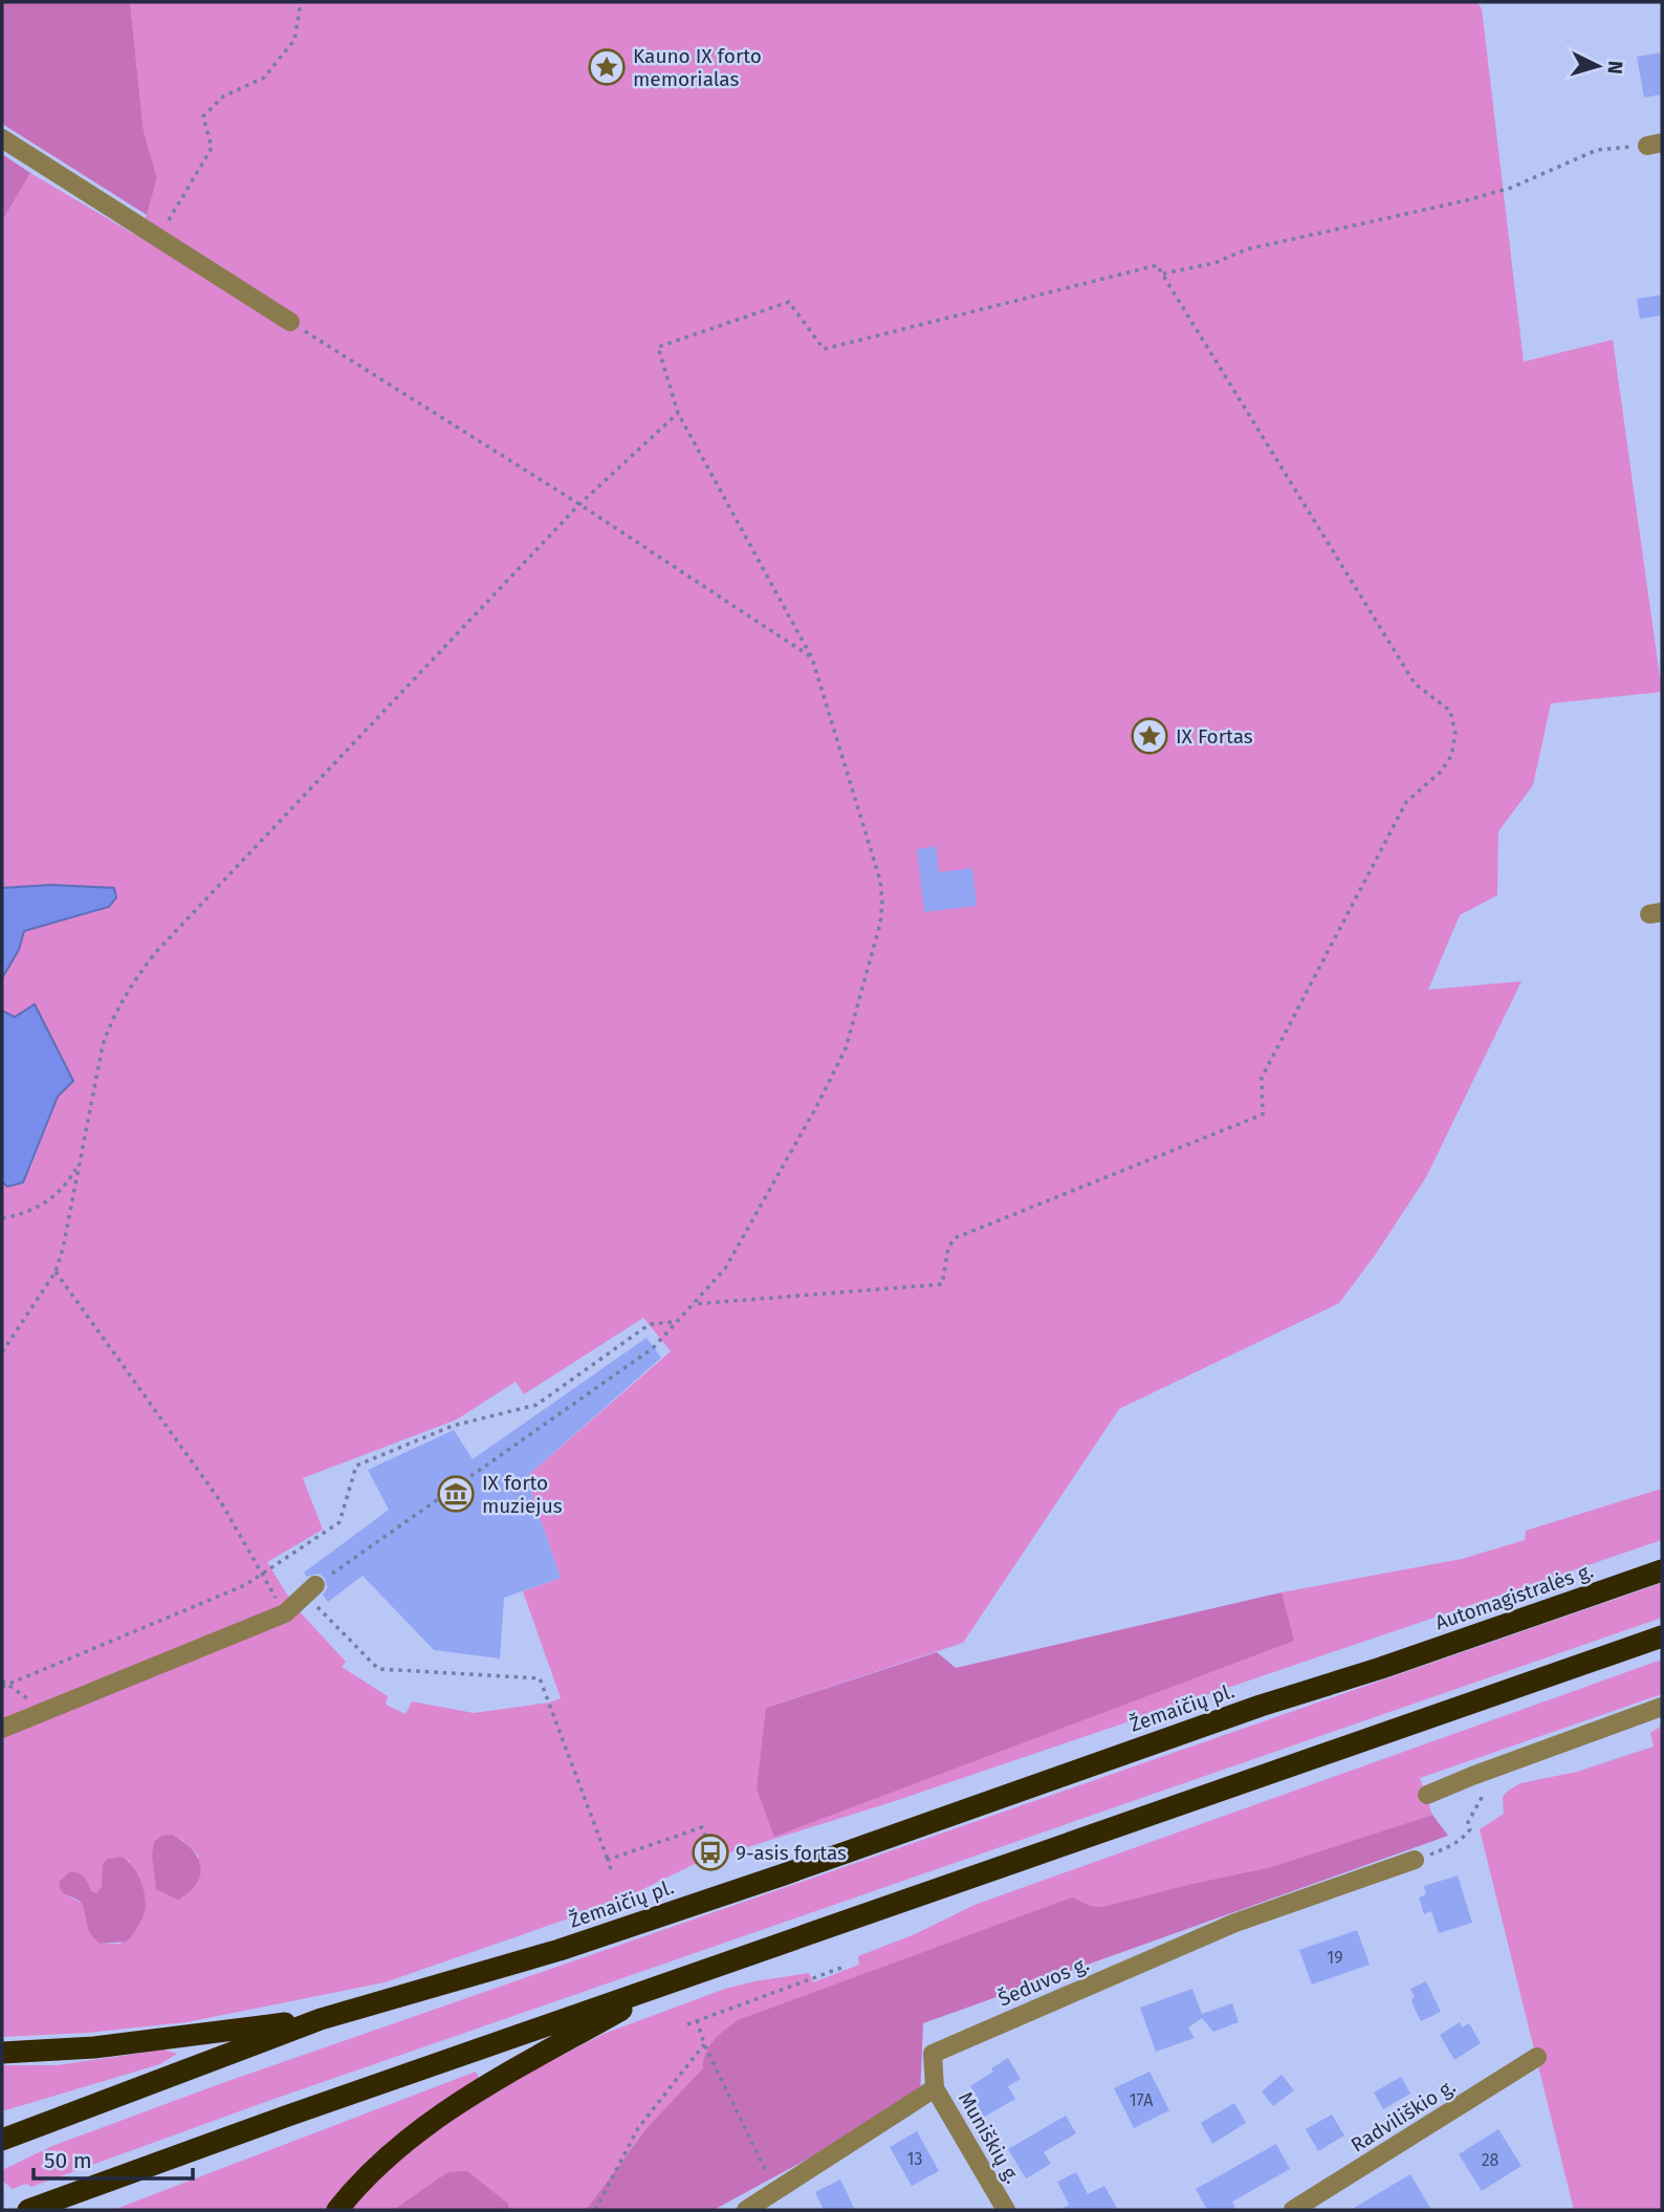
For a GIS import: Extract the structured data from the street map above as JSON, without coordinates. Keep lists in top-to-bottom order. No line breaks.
{"streets":{"highway":["Automagistralės g.","Žemaičių pl."],"street":["Šeduvos g.","Radviliškio g.","Muniškių g."]},"crossings":[["Automagistralės g.","Žemaičių pl."],["Šeduvos g.","Muniškių g."]],"places":{"place":["Kauno IX forto memorialas","IX Fortas"],"museum":["IX forto muziejus"],"bus stop":["9-asis fortas"]},"house_numbers":["19","17A","13","28"],"scale_bar":"50 m","north":"right"}
